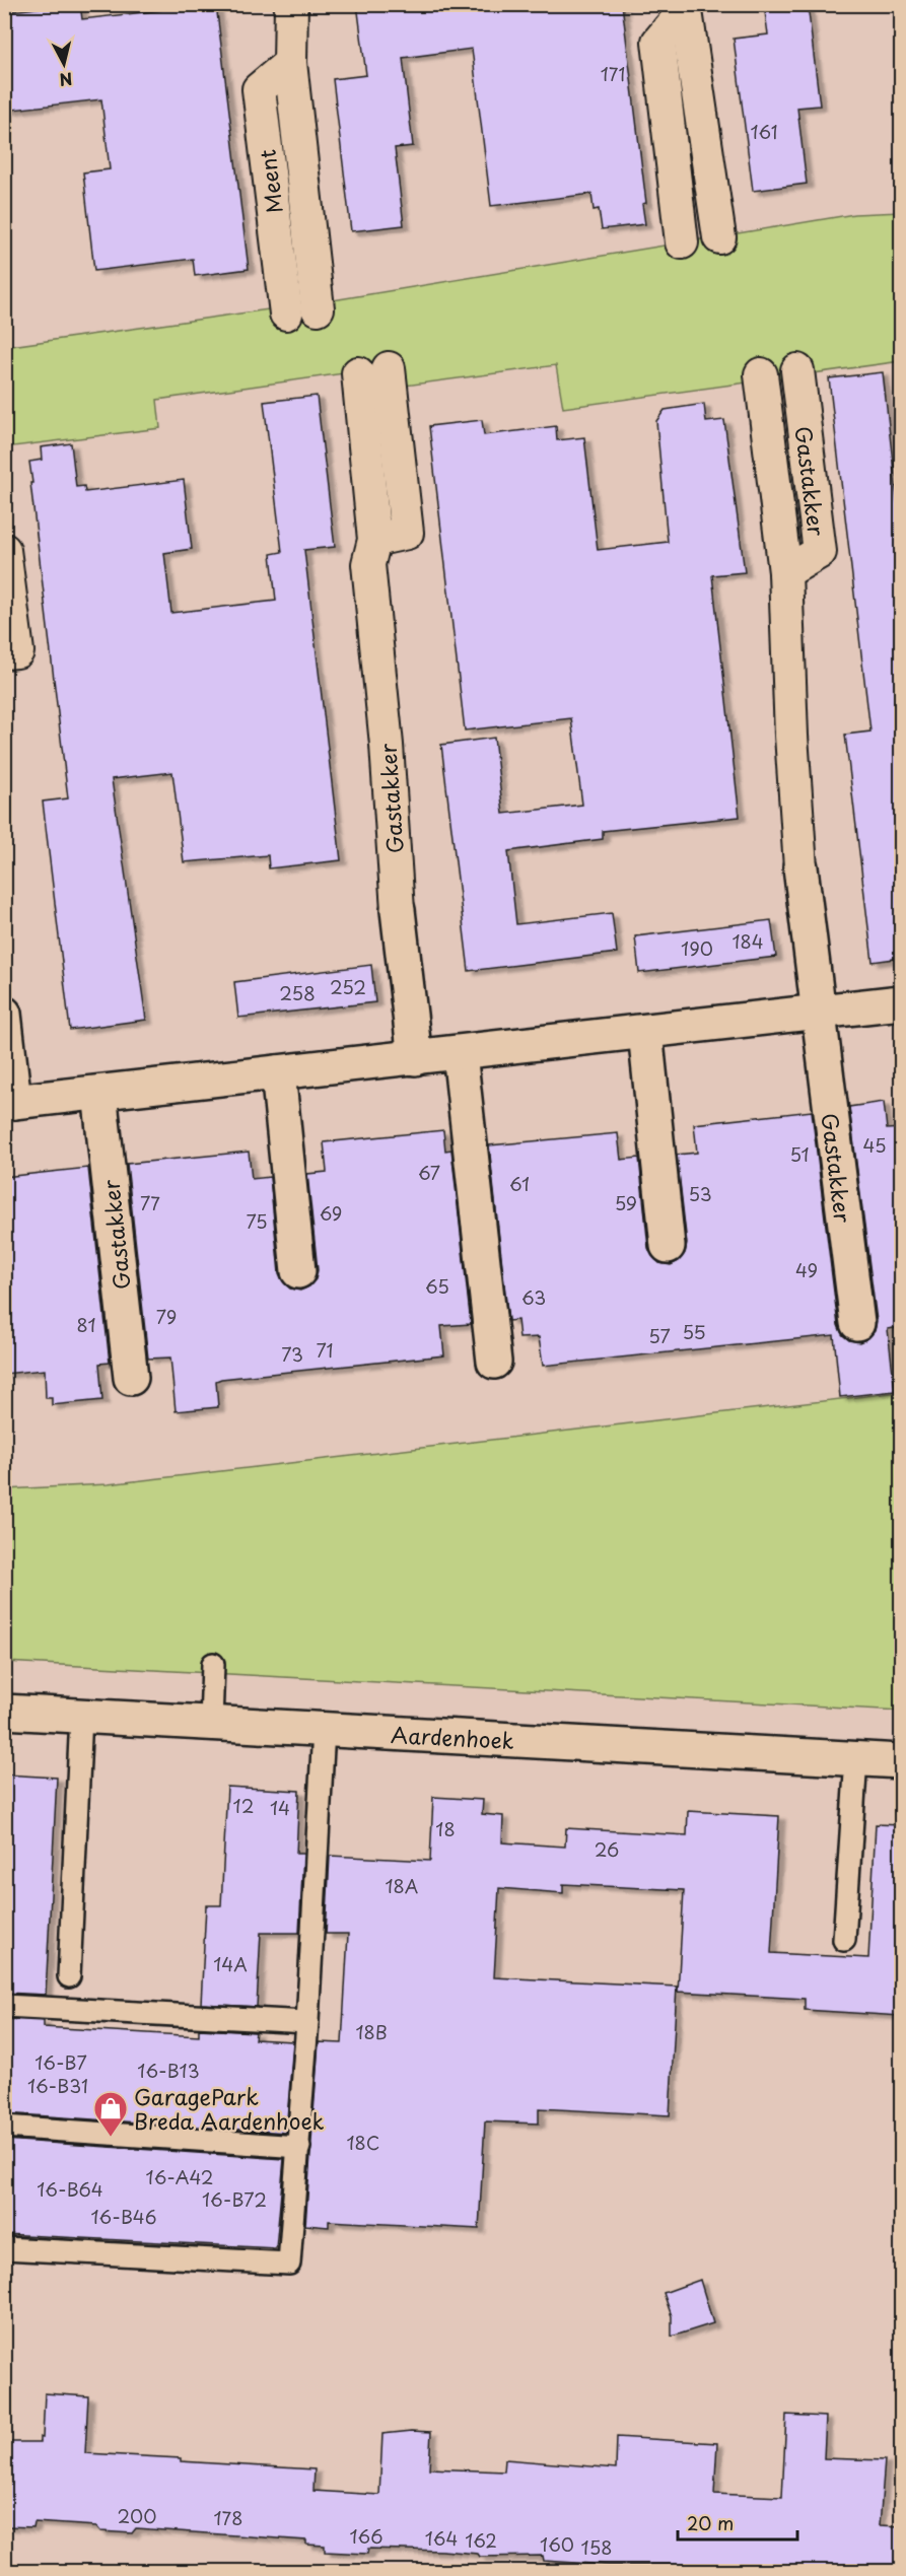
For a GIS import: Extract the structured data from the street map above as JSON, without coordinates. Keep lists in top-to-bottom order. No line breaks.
{"streets":{"street":["Meent","Gastakker","Aardenhoek"]},"places":{"shop":["GaragePark Breda Aardenhoek"]},"house_numbers":["171","161","184","190","252","258","45","51","67","61","53","77","59","69","75","49","65","63","79","81","55","57","71","73","12","14","18","26","18A","14A","18B","16-B7","16-B13","16-B31","18C","16-A42","16-B64","16-B72","16-B46","200","178","166","164","162","160","158"],"scale_bar":"20 m","north":"bottom"}
